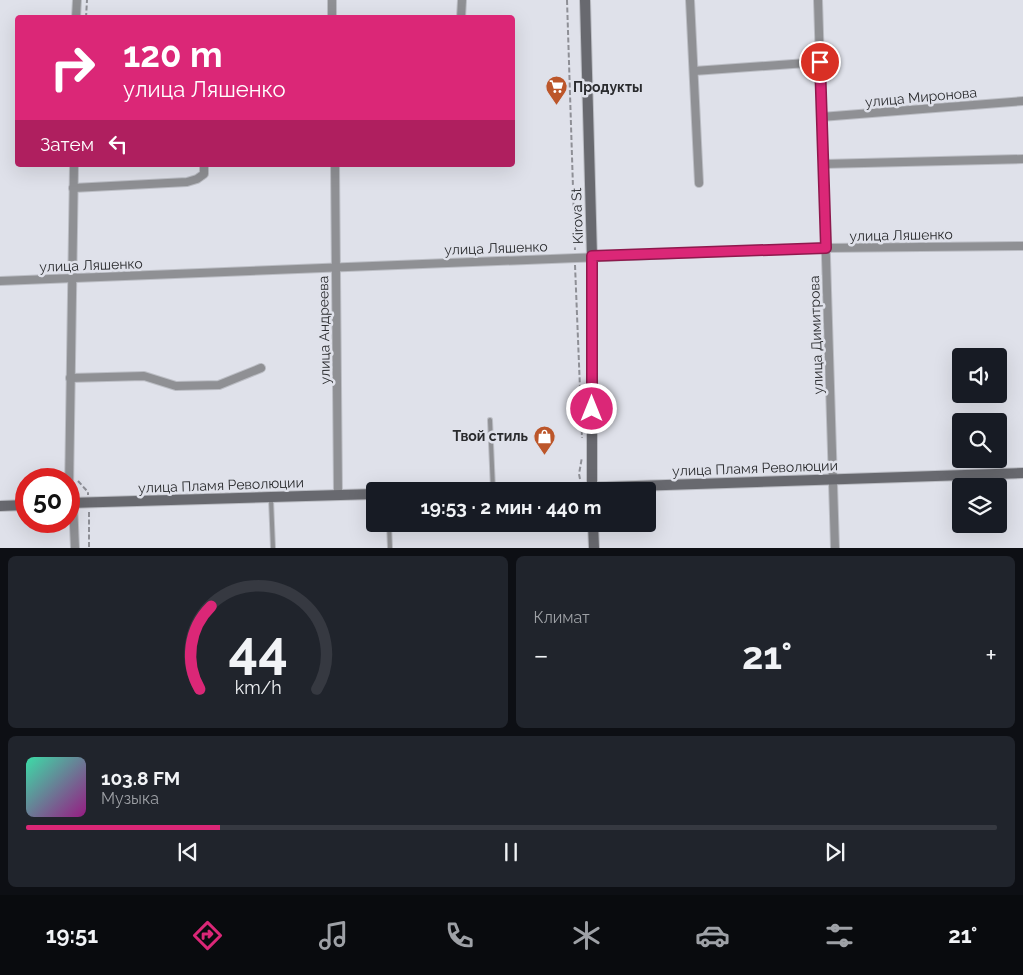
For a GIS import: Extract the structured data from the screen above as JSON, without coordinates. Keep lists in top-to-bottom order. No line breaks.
{"streets":{"street":["улица Миронова","Kirova St","улица Ляшенко","улица Андреева","улица Димитрова","улица Пламя Революции"]},"crossings":[["улица Миронова","улица Димитрова"],["Kirova St","улица Ляшенко"],["улица Ляшенко","улица Андреева"],["улица Ляшенко","улица Димитрова"],["улица Андреева","улица Пламя Революции"],["улица Димитрова","улица Пламя Революции"]],"places":{"supermarket":["Продукты"],"shop":["Твой стиль"]},"page":{"turn":["120 m","улица Ляшенко"],"then":"Затем","limit":"50","trip":"19:53 · 2 мин · 440 m","tile":"Климат","heat":["−","21°","+"],"song":["103.8 FM","Музыка"],"tabs":["19:51","21°"],"gauge":["44","km/h"]}}
